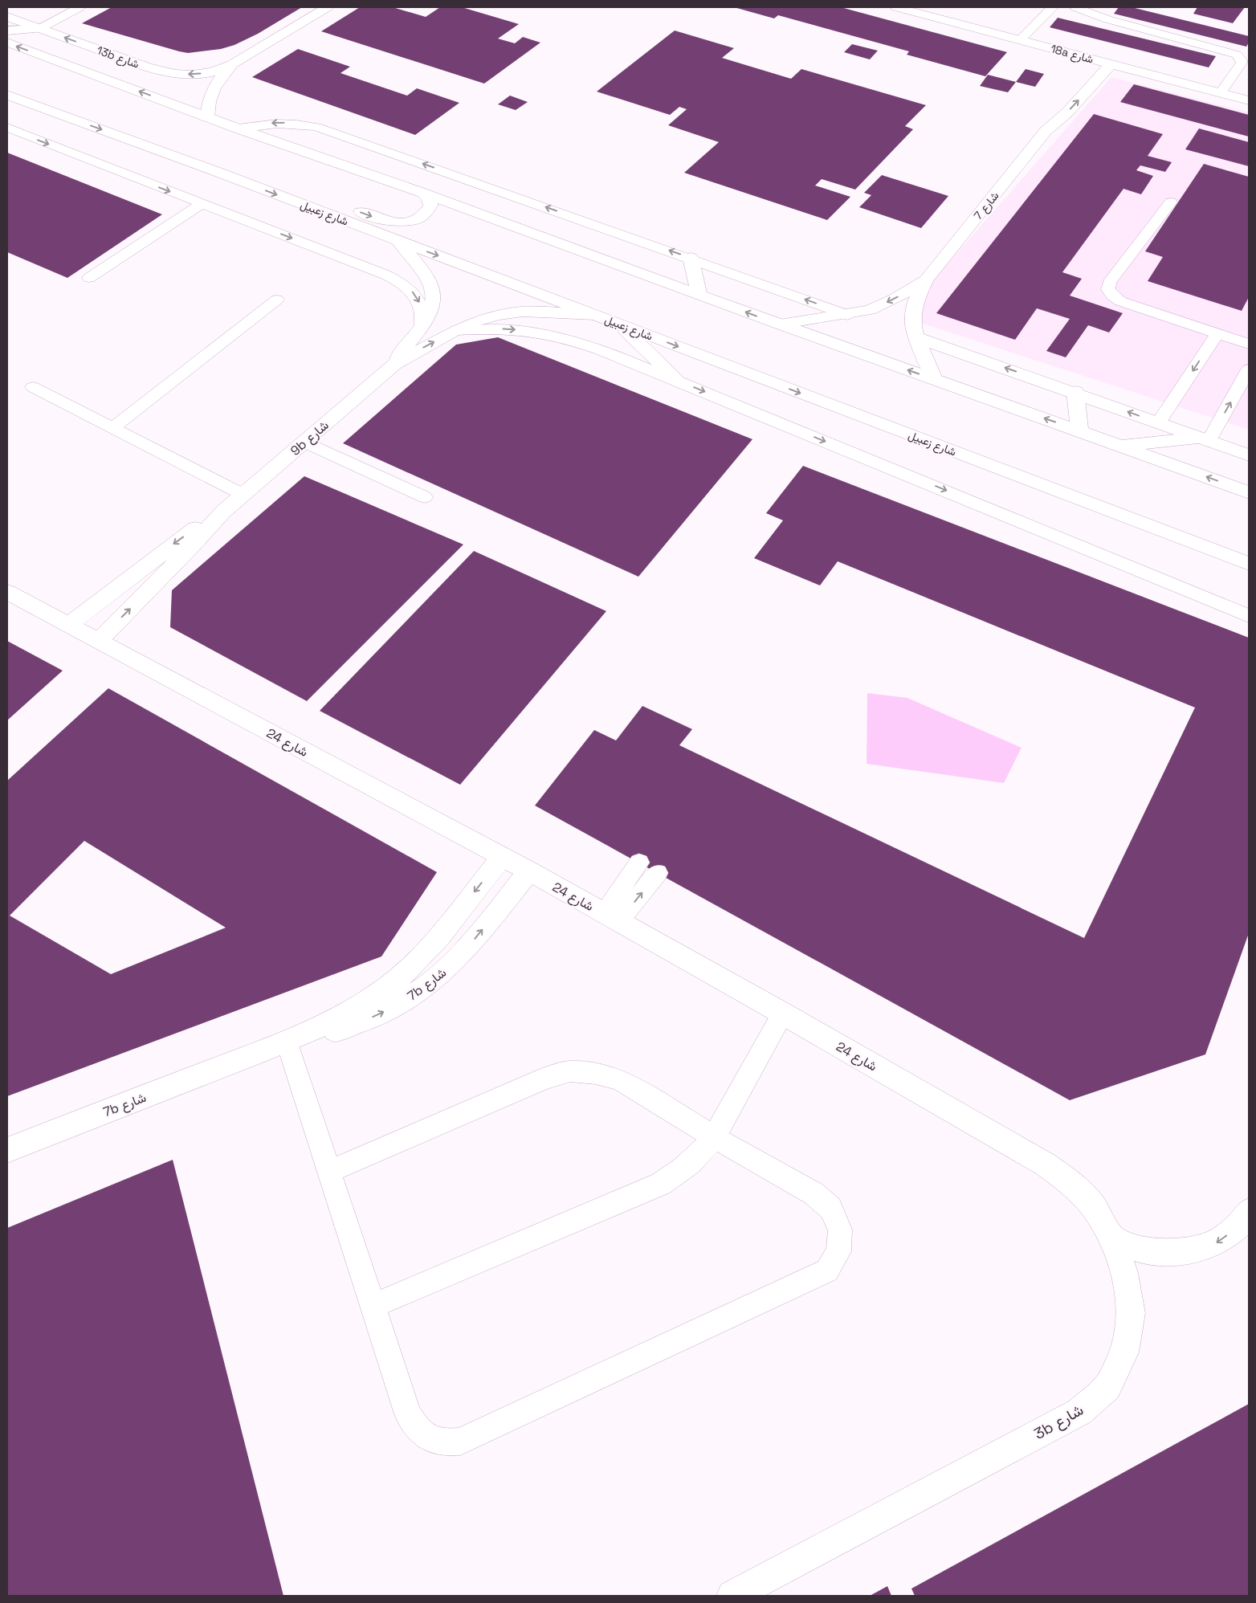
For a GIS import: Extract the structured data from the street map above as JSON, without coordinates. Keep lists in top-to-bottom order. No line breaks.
{"streets":{"street":["18a شارع","13b شارع","شارع 7","شارع زعبيل","9b شارع","شارع 24","7b شارع","3b شارع"]},"crossings":[["18a شارع","شارع 7"],["شارع زعبيل","9b شارع"],["9b شارع","شارع 24"],["شارع 24","7b شارع"],["شارع 24","3b شارع"]]}
